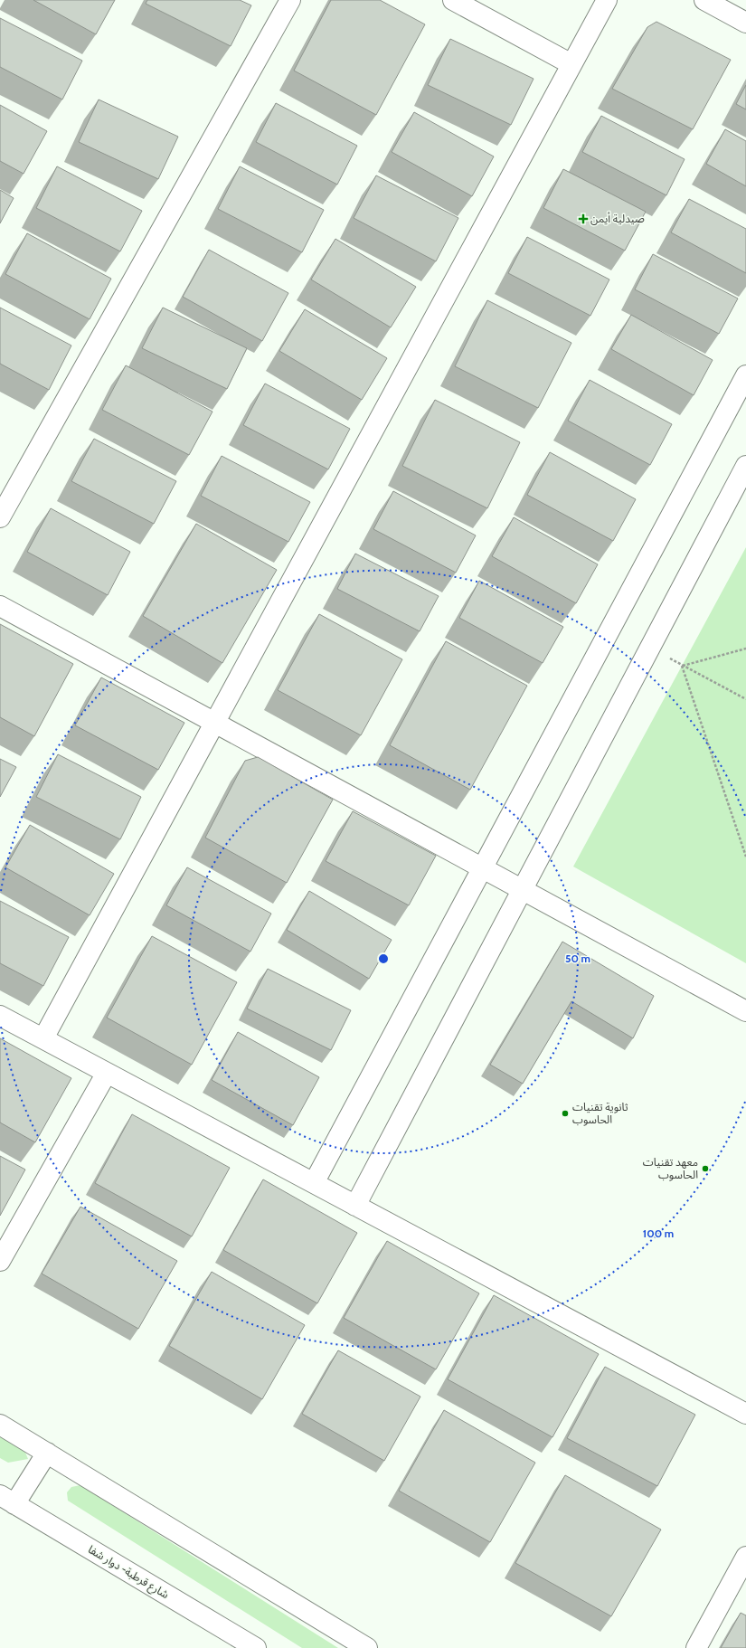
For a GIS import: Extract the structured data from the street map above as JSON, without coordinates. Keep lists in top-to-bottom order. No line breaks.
{"streets":{"street":["شارع قرطبة- دوار شفا"]},"places":{"health":["صيدلية أيمن"],"other":["ثانوية تقنيات الحاسوب","معهد تقنيات الحاسوب"]},"rings":["50 m","100 m"]}
